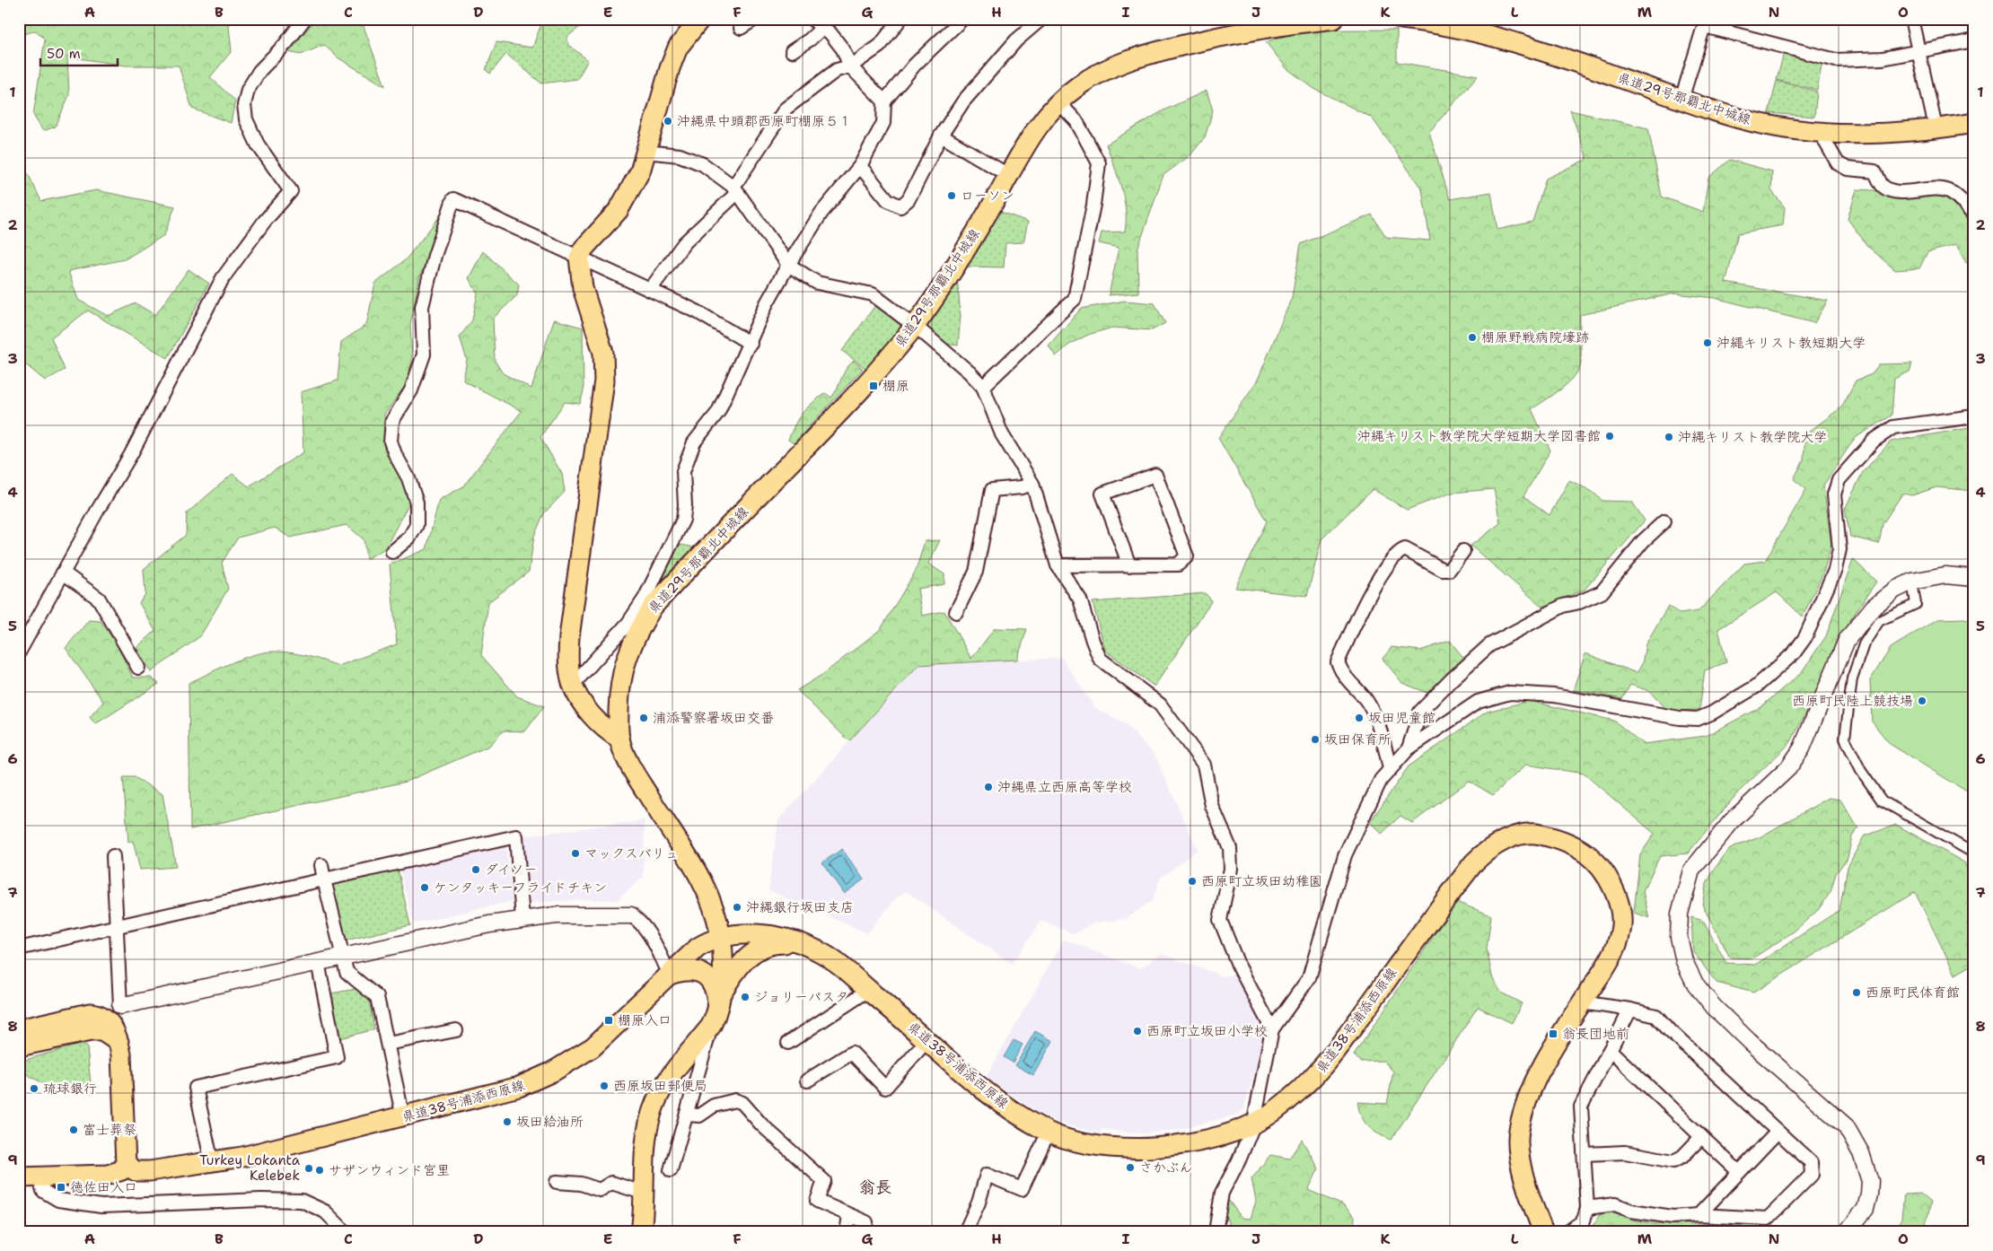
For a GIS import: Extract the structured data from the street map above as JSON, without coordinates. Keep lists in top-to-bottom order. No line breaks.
{"streets":{"main road":["県道29号那覇北中城線","県道38号浦添西原線"]},"crossings":[["県道29号那覇北中城線","県道38号浦添西原線"]],"districts":["翁長"],"places":{"other":["沖縄県中頭郡西原町棚原５１","ローソン","棚原野戦病院壕跡","沖繩キリスト教短期大学","沖縄キリスト教学院大学短期大学図書館","沖縄キリスト教学院大学","西原町民陸上競技場","浦添警察署坂田交番","坂田児童館","坂田保育所","沖縄県立西原高等学校","マックスバリュ","ダイソー","西原町立坂田幼稚園","ケンタッキーフライドチキン","沖縄銀行坂田支店","西原町民体育館","ジョリーパスタ","西原町立坂田小学校","西原坂田郵便局","琉球銀行","坂田給油所","富士葬祭","さかぶん","Turkey Lokanta Kelebek","サザンウィンド宮里"],"transit":["棚原","棚原入口","翁長団地前","徳佐田入口"]},"scale_bar":"50 m","grid":{"columns":["A","B","C","D","E","F","G","H","I","J","K","L","M","N","O"],"rows":["1","2","3","4","5","6","7","8","9"]}}
